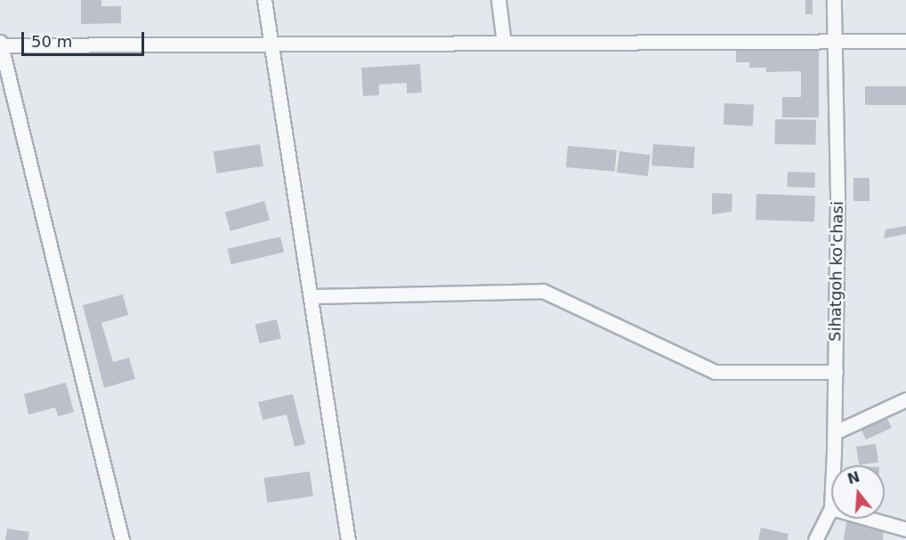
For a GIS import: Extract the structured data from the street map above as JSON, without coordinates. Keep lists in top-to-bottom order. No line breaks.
{"streets":{"street":["Sihatgoh ko'chasi"]},"scale_bar":"50 m","north":"top"}
